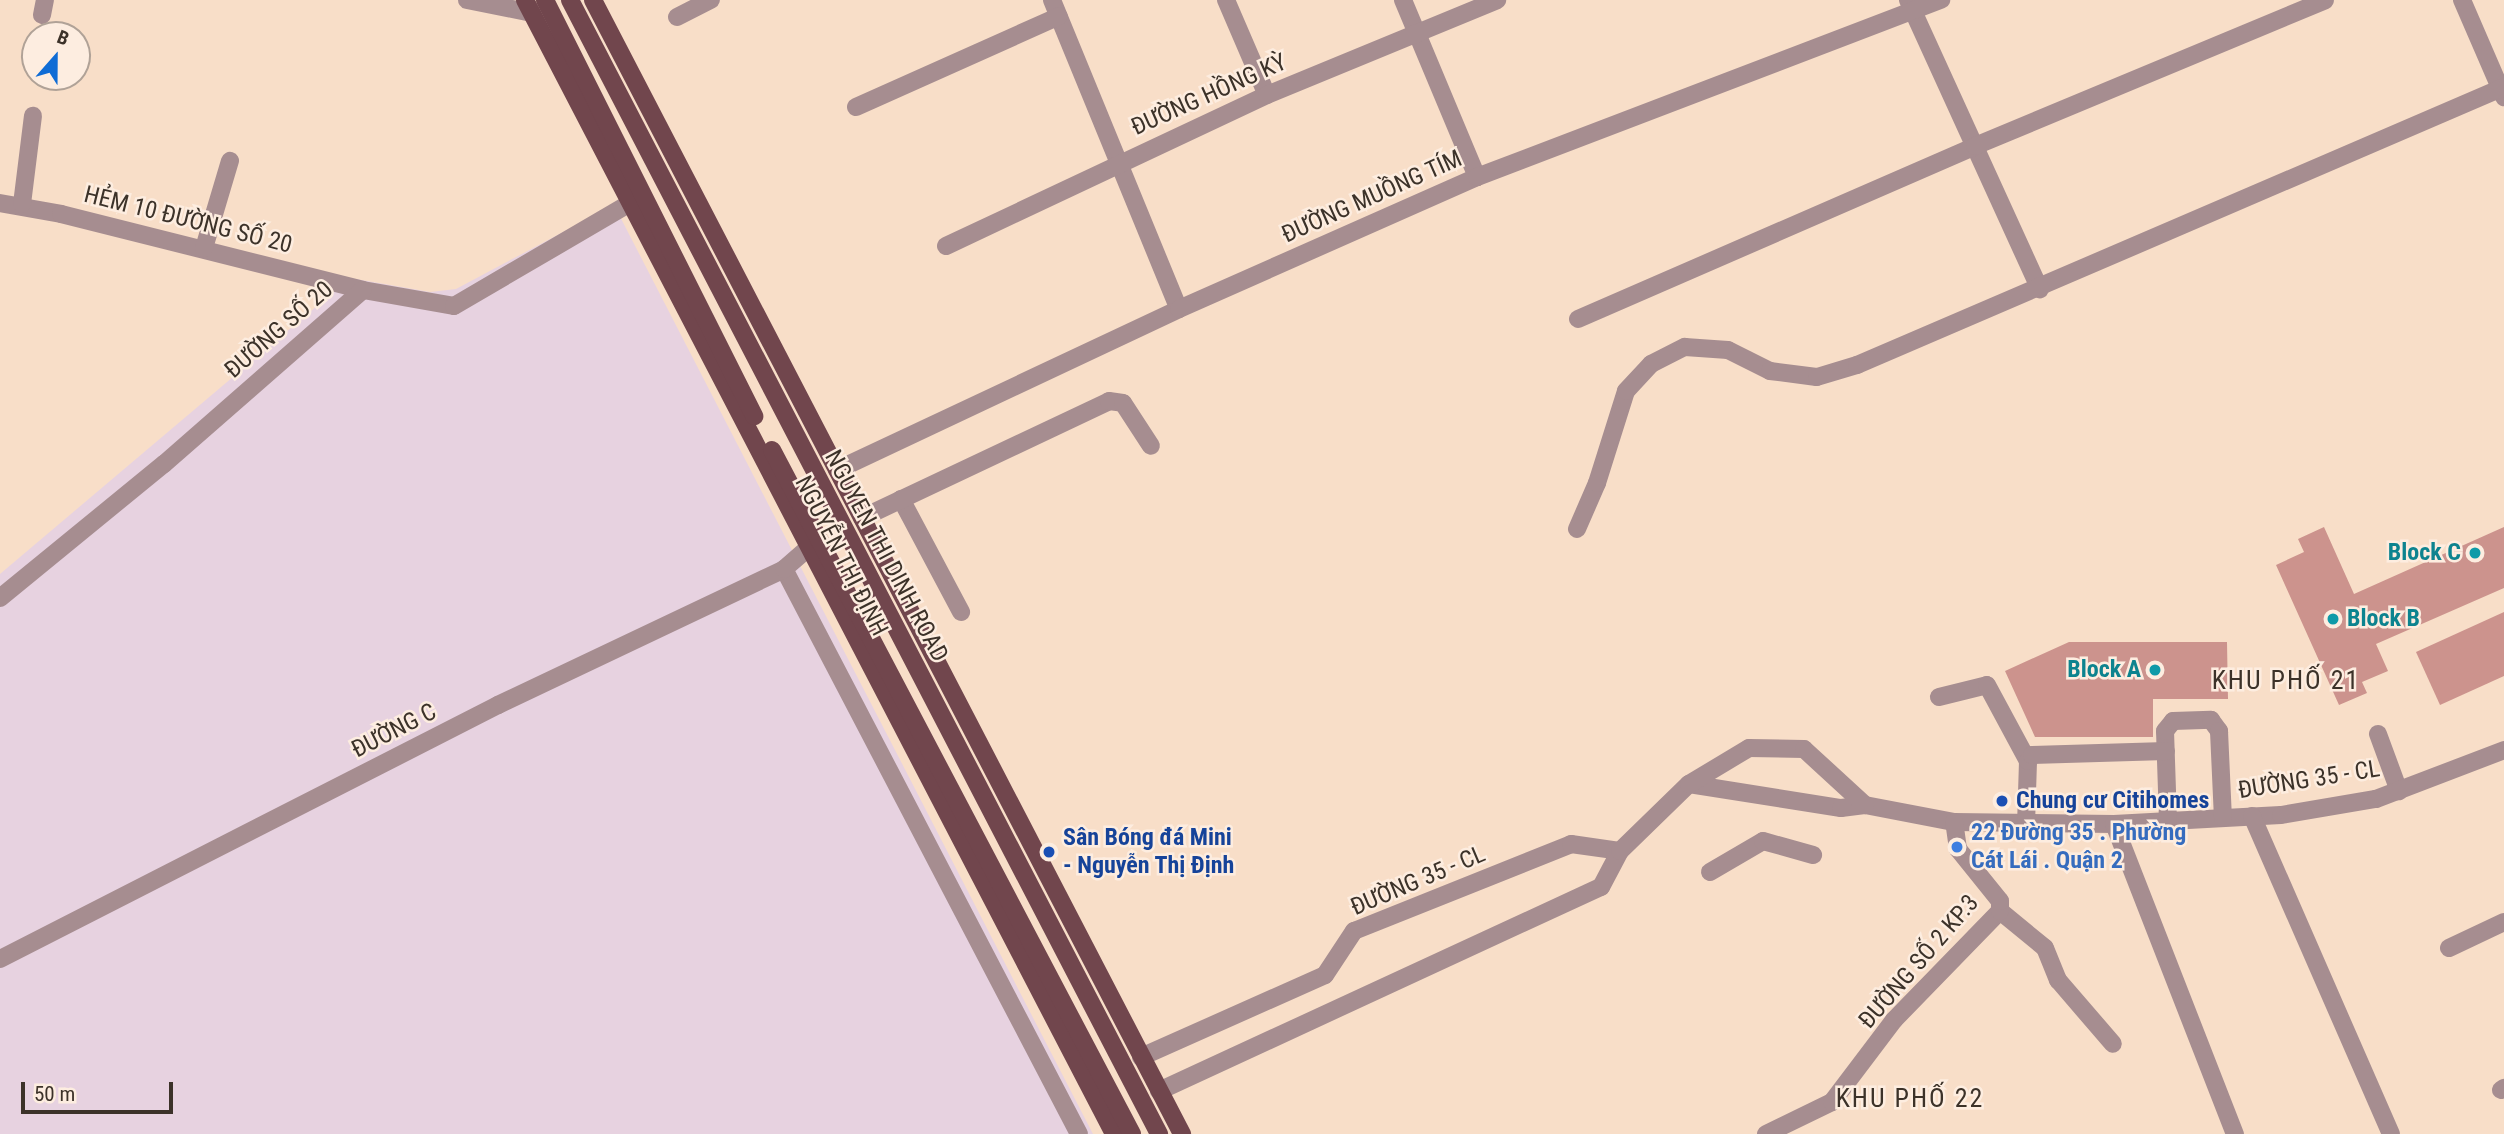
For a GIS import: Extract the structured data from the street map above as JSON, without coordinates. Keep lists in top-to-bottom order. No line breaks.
{"streets":{"main road":["NGUYỄN THỊ ĐỊNH","NGUYEN THI DINH ROAD"],"street":["ĐƯỜNG HỒNG KỲ","ĐƯỜNG MUỒNG TÍM","HẺM 10 ĐƯỜNG SỐ 20","ĐƯỜNG SỐ 20","ĐƯỜNG C","ĐƯỜNG 35 - CL","ĐƯỜNG SỐ 2 KP.3"]},"crossings":[["ĐƯỜNG MUỒNG TÍM","NGUYỄN THỊ ĐỊNH"],["HẺM 10 ĐƯỜNG SỐ 20","ĐƯỜNG SỐ 20"],["ĐƯỜNG SỐ 20","NGUYỄN THỊ ĐỊNH"],["NGUYỄN THỊ ĐỊNH","NGUYEN THI DINH ROAD"],["NGUYỄN THỊ ĐỊNH","ĐƯỜNG C"],["NGUYỄN THỊ ĐỊNH","ĐƯỜNG 35 - CL"],["NGUYEN THI DINH ROAD","ĐƯỜNG 35 - CL"],["ĐƯỜNG 35 - CL","ĐƯỜNG SỐ 2 KP.3"]],"districts":["KHU PHỐ 21","KHU PHỐ 22"],"places":["Block C","Block B","Block A","Chung cư Citihomes","22 Đường 35 . Phường Cát Lái . Quận 2","Sân Bóng đá Mini - Nguyễn Thị Định"],"scale_bar":"50 m","north":"top"}
